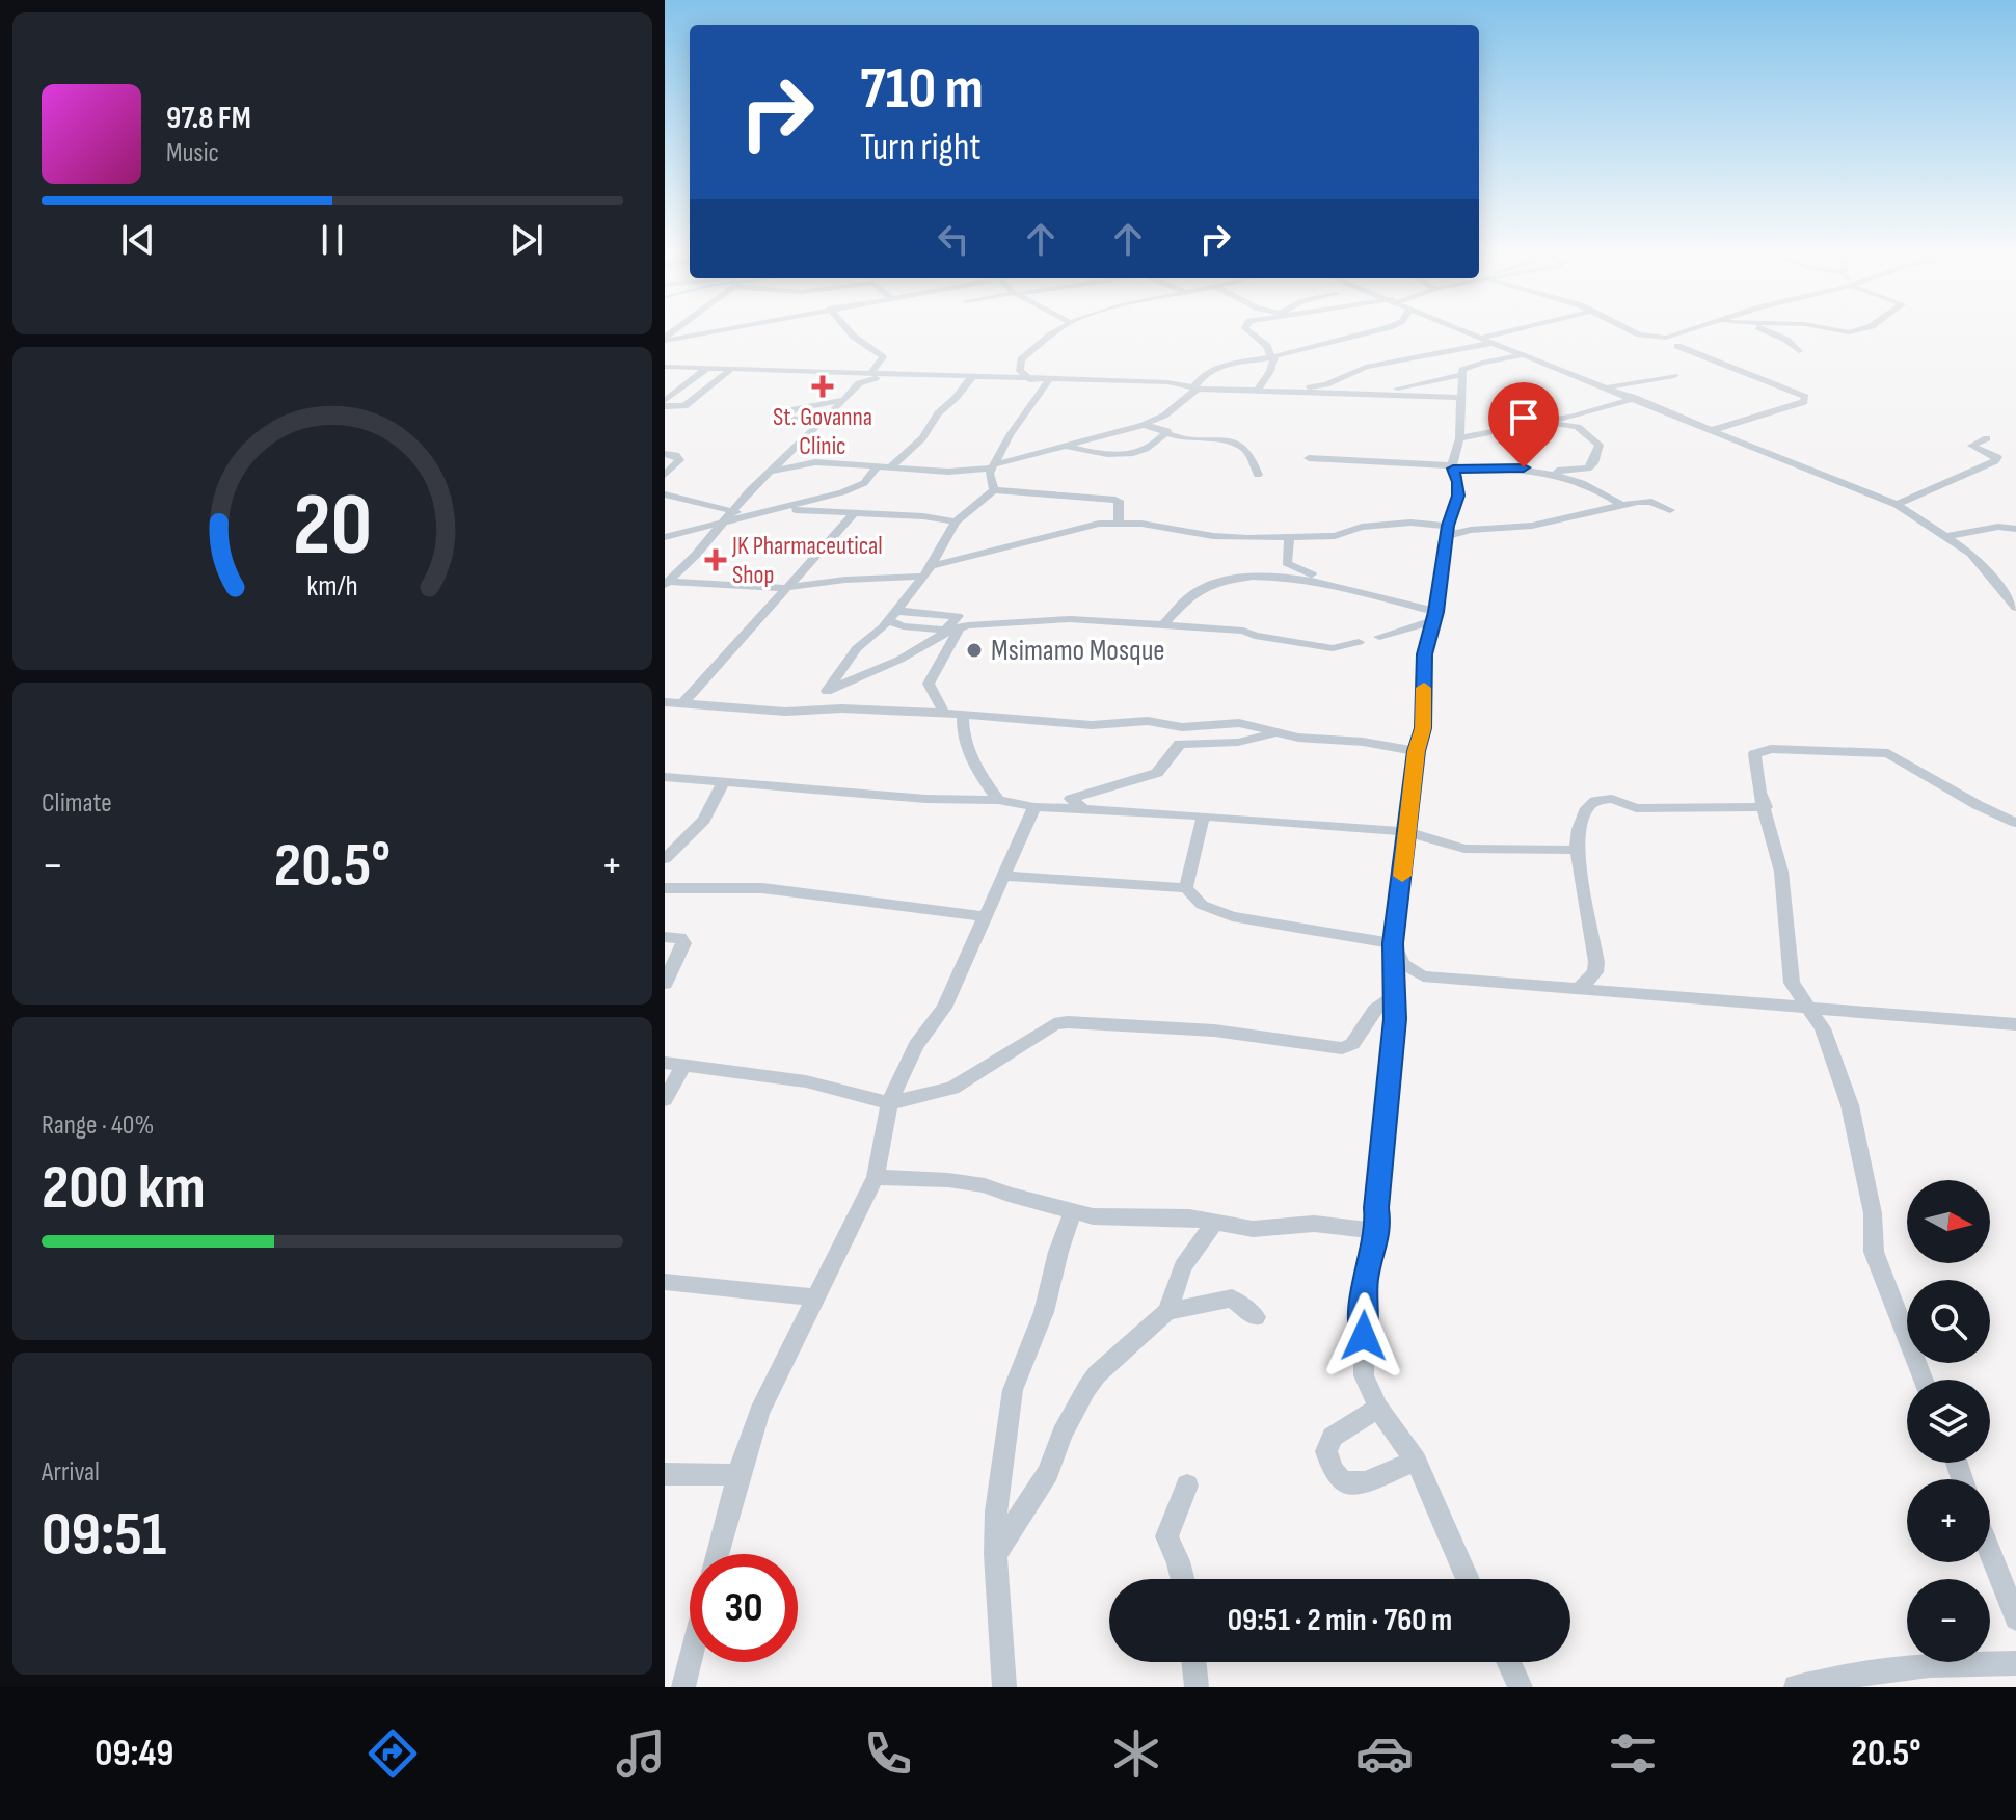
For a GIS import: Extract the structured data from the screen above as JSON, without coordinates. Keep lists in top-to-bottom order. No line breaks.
{"places":{"health":["St. Govanna Clinic","JK Pharmaceutical Shop"],"other":["Msimamo Mosque"]},"north":"right","page":{"turn":["710 m","Turn right"],"song":["97.8 FM","Music"],"tile":["Climate",["Range · 40%","200 km"],["Arrival","09:51"]],"heat":["−","20.5°","+"],"map_buttons":["+","−"],"limit":"30","trip":"09:51 · 2 min · 760 m","tabs":["09:49","20.5°"],"gauge":["20","km/h"]}}
